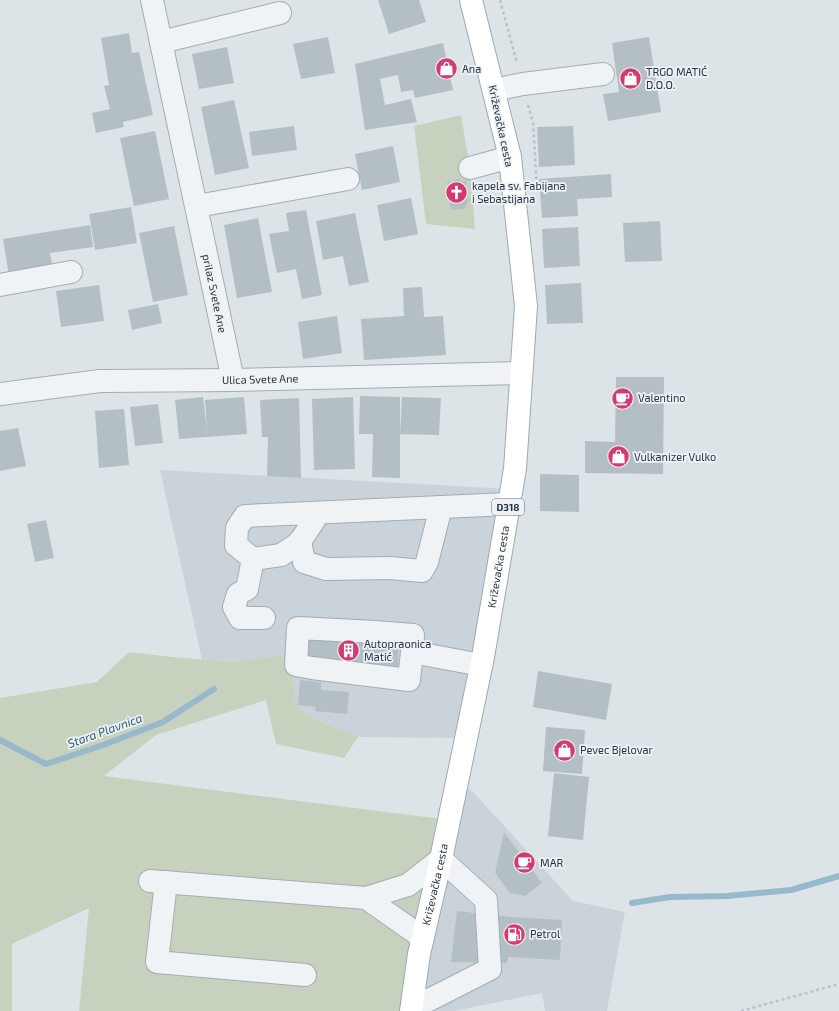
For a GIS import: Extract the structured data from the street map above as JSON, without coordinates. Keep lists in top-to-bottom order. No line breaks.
{"streets":{"main road":["Križevačka cesta","D318"],"street":["prilaz Svete Ane","Ulica Svete Ane"]},"crossings":[["Križevačka cesta","Ulica Svete Ane"],["prilaz Svete Ane","Ulica Svete Ane"]],"water":["Stara Plavnica"],"places":{"shop":["Ana","TRGO MATIĆ D.O.O.","Vulkanizer Vulko","Pevec Bjelovar"],"church":["kapela sv. Fabijana i Sebastijana"],"cafe":["Valentino","MAR"],"building":["Autopraonica Matić"],"fuel station":["Petrol"]}}
